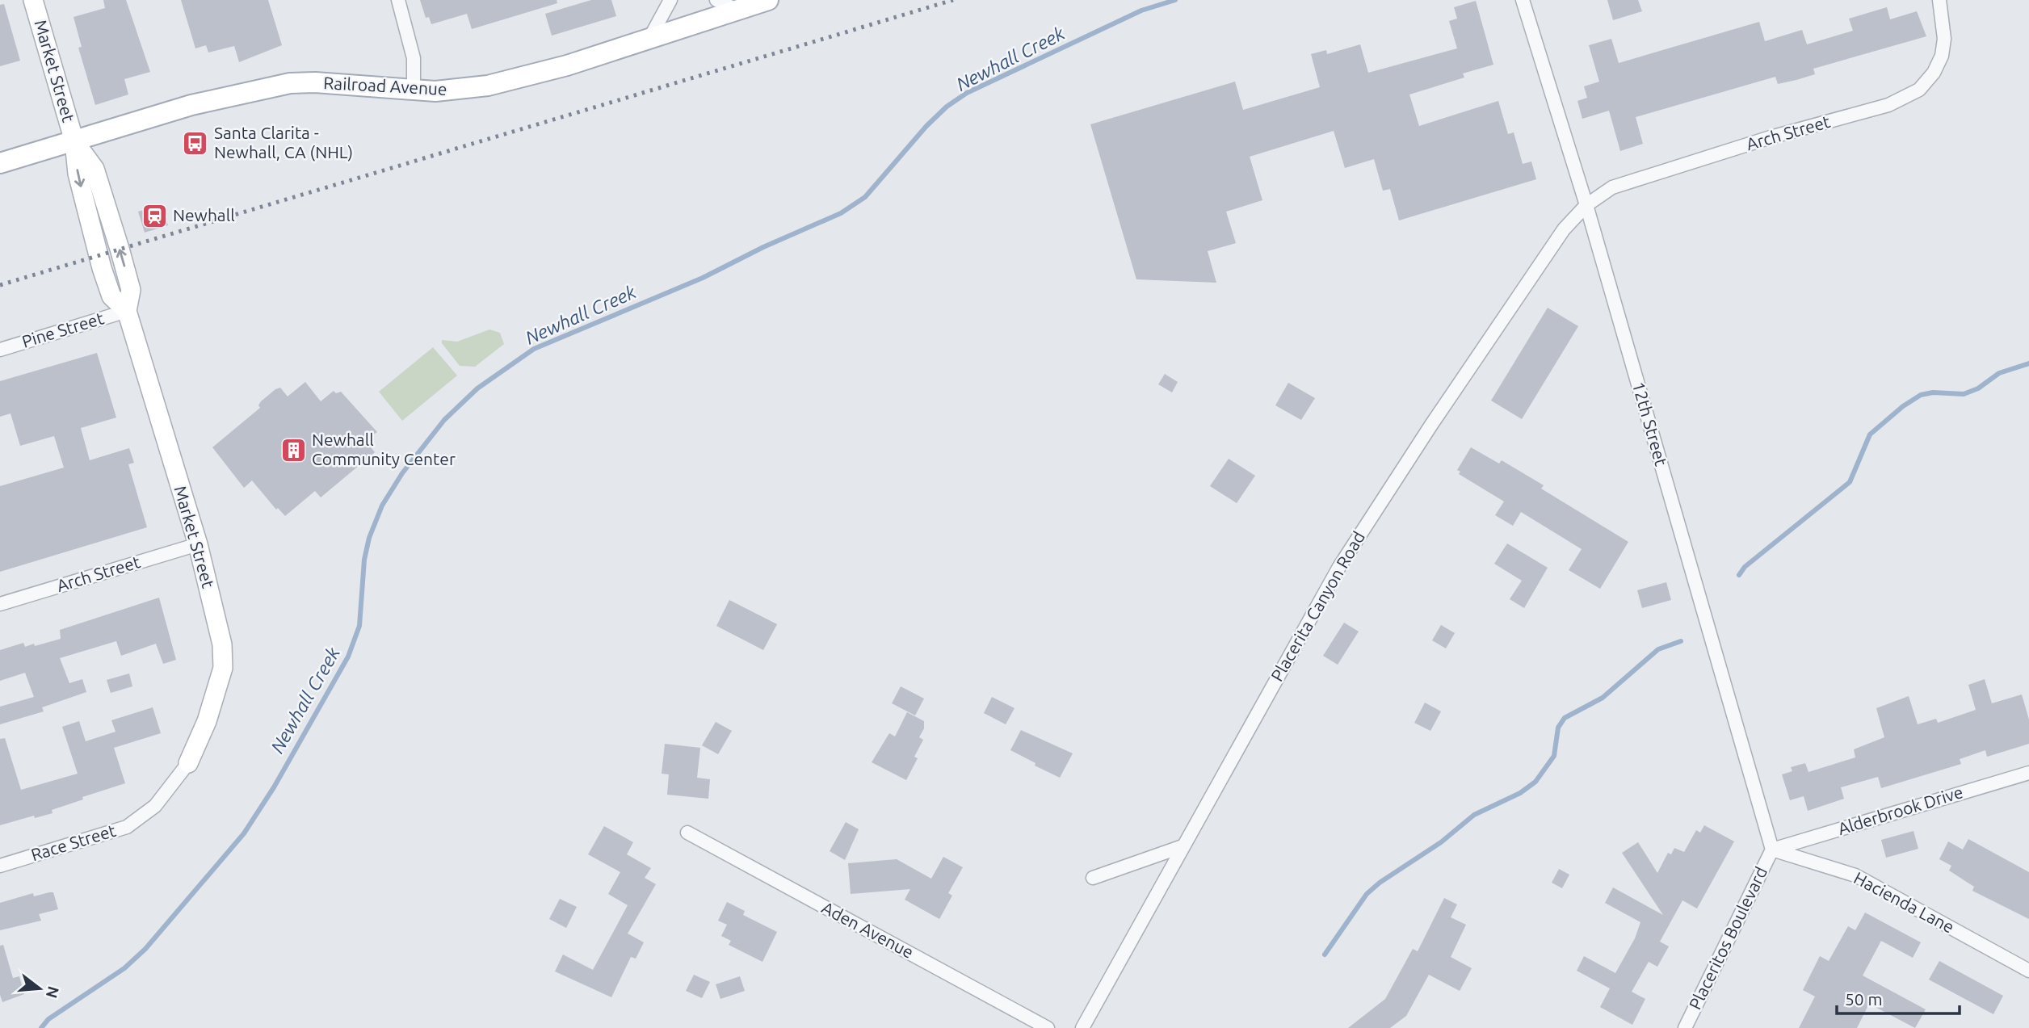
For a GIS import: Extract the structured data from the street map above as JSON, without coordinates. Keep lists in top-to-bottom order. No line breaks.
{"streets":{"main road":["Railroad Avenue"],"street":["Market Street","Arch Street","Pine Street","12th Street","Placerita Canyon Road","Alderbrook Drive","Race Street","Hacienda Lane","Aden Avenue","Placeritos Boulevard"]},"crossings":[["Market Street","Railroad Avenue"],["Market Street","Arch Street"],["Market Street","Pine Street"],["Market Street","Race Street"],["Arch Street","12th Street"],["Arch Street","Placerita Canyon Road"],["12th Street","Placerita Canyon Road"],["12th Street","Alderbrook Drive"],["12th Street","Hacienda Lane"],["12th Street","Placeritos Boulevard"],["Alderbrook Drive","Hacienda Lane"],["Alderbrook Drive","Placeritos Boulevard"],["Hacienda Lane","Placeritos Boulevard"]],"water":["Newhall Creek"],"places":{"bus stop":["Santa Clarita - Newhall, CA (NHL)"],"station":["Newhall"],"building":["Newhall Community Center"]},"scale_bar":"50 m","north":"right"}
